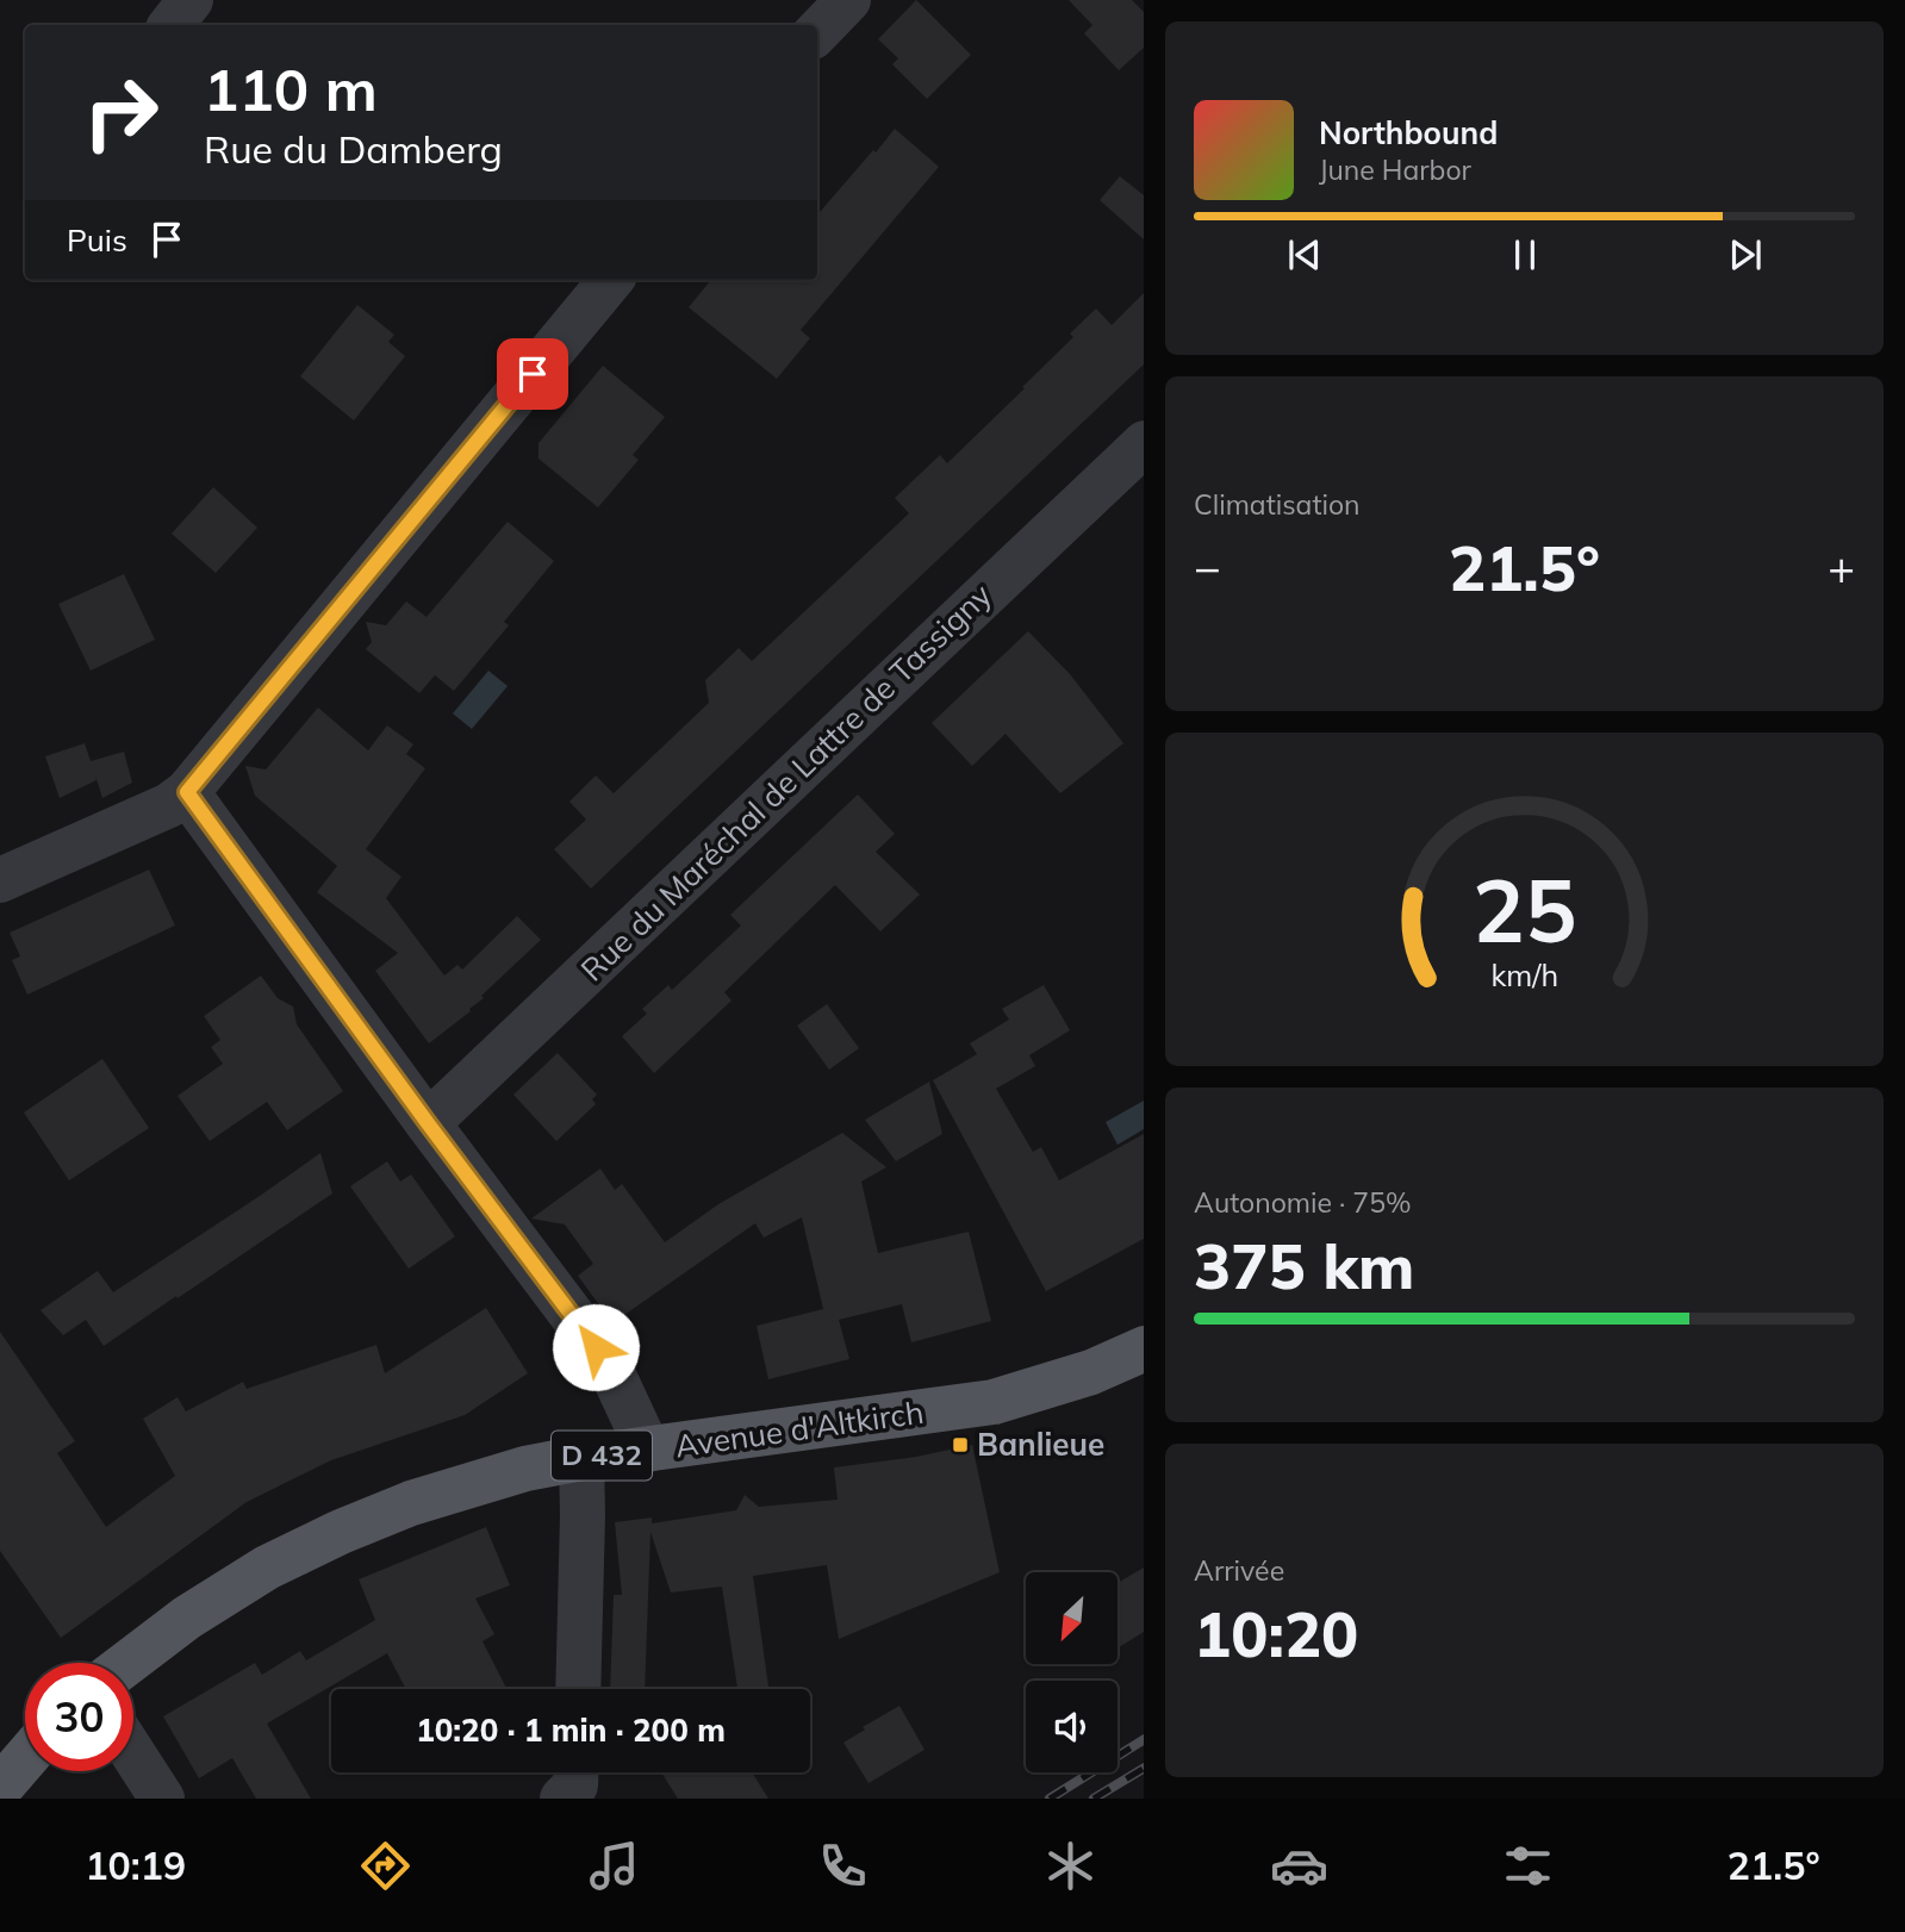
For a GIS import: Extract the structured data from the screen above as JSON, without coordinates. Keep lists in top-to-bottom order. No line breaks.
{"streets":{"main road":["Avenue d'Altkirch","D 432"],"street":["Rue du Maréchal de Lattre de Tassigny"]},"places":{"transit":["Banlieue"]},"north":"bottom left","page":{"turn":["110 m","Rue du Damberg"],"song":["Northbound","June Harbor"],"then":"Puis","tile":["Climatisation",["Autonomie · 75%","375 km"],["Arrivée","10:20"]],"heat":["−","21.5°","+"],"limit":"30","trip":"10:20 · 1 min · 200 m","tabs":["10:19","21.5°"],"gauge":["25","km/h"]}}
